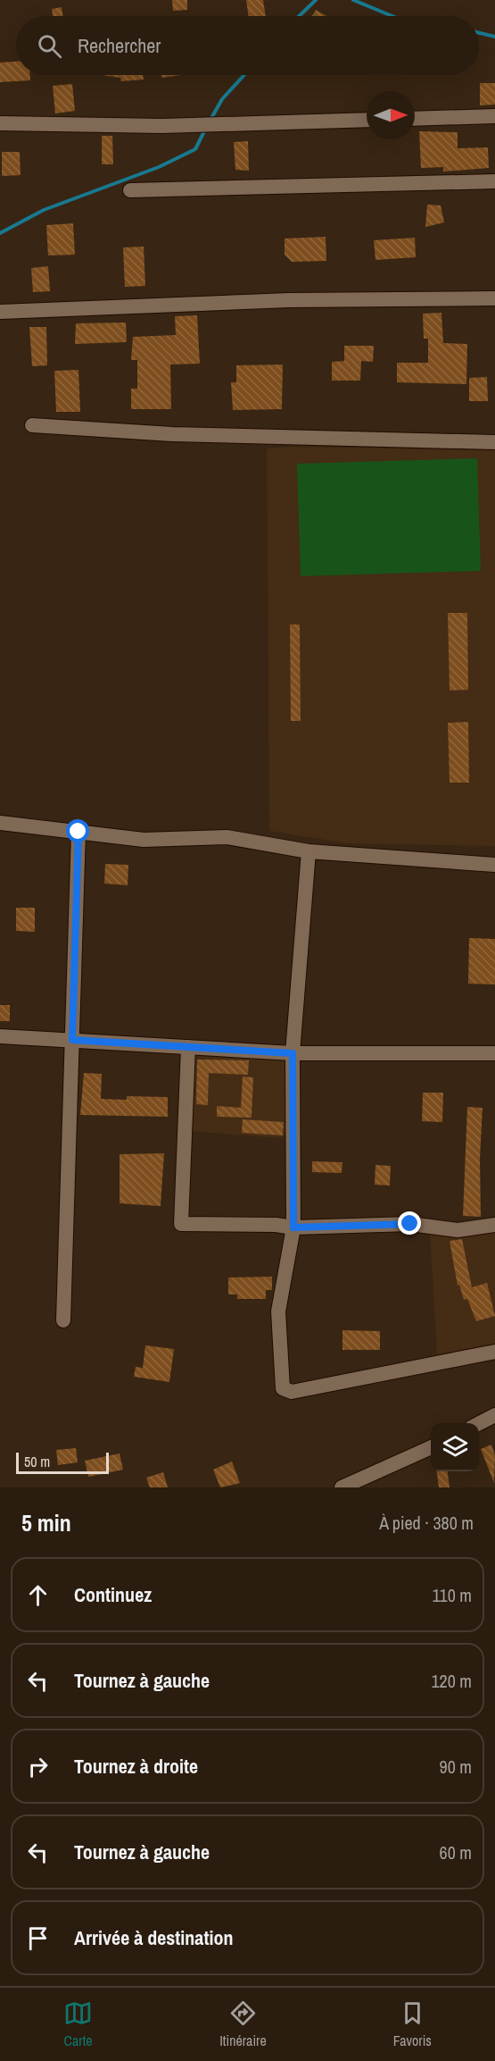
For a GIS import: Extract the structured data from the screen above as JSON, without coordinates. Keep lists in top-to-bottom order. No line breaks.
{"scale_bar":"50 m","north":"right","page":{"search":"Rechercher","scale":"50 m","heading":["5 min","À pied · 380 m"],"list":[["Continuez","110 m"],["Tournez à gauche","120 m"],["Tournez à droite","90 m"],["Tournez à gauche","60 m"],"Arrivée à destination"],"nav":["Carte","Itinéraire","Favoris"]}}
